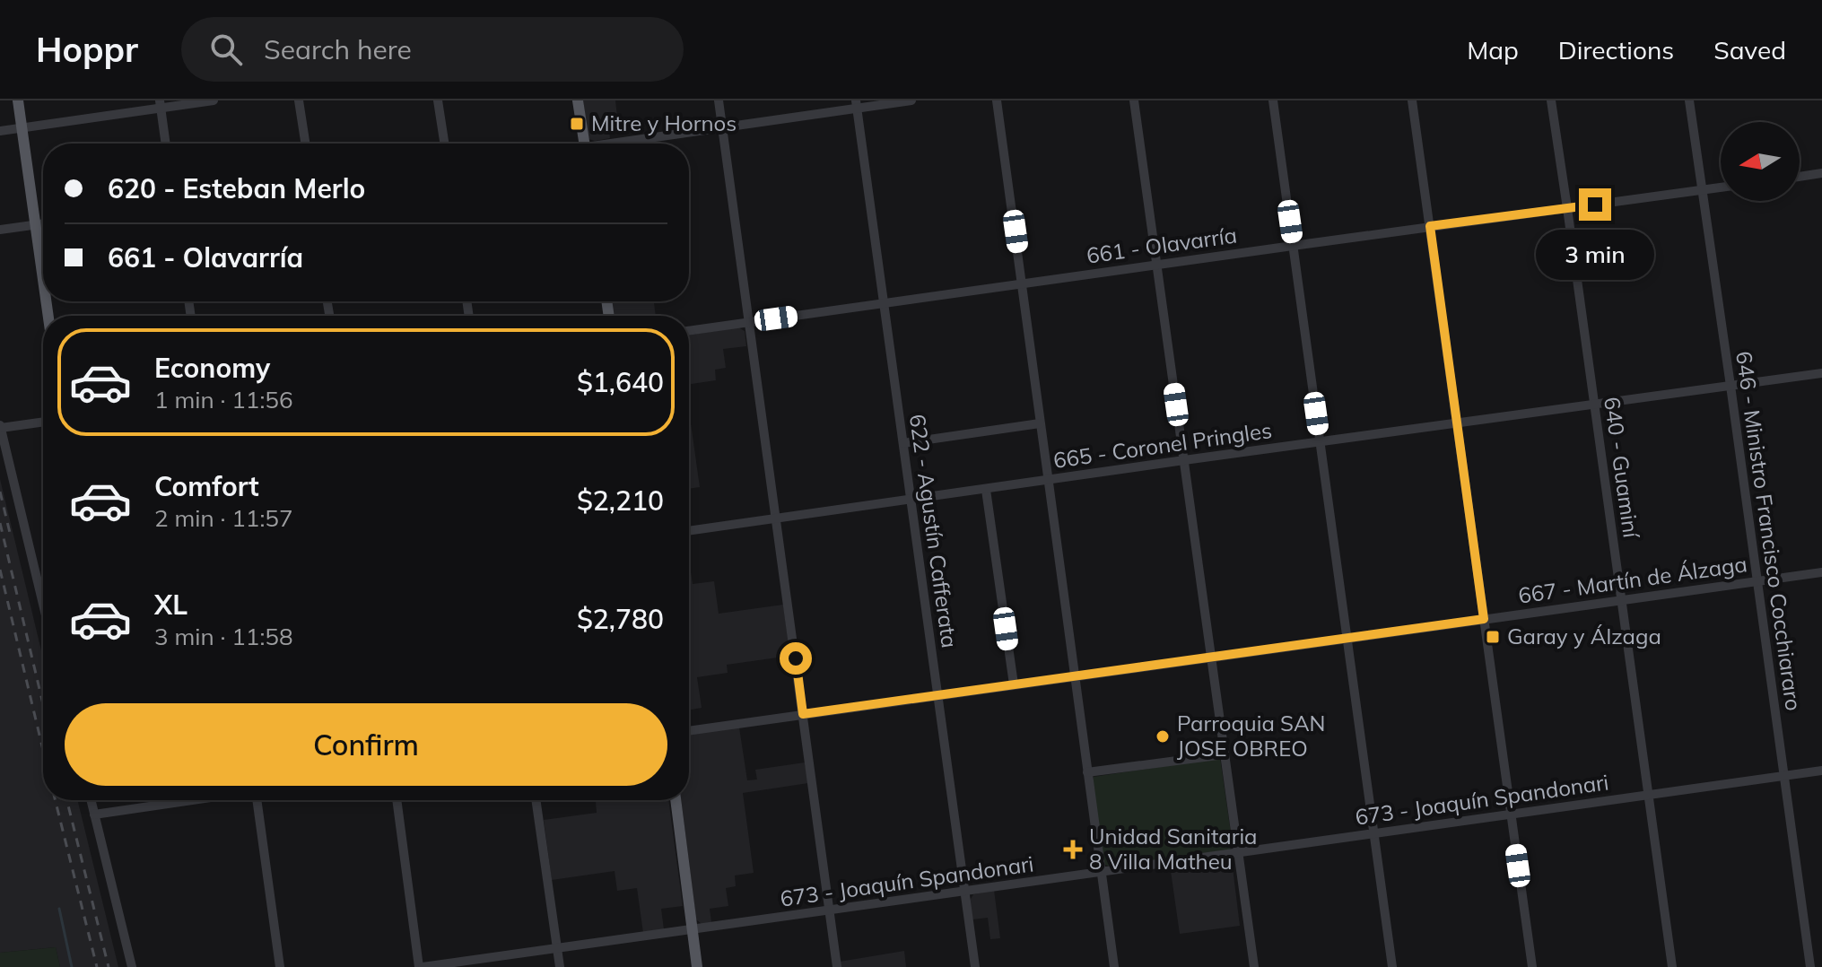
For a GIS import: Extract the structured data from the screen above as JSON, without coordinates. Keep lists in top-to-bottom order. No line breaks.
{"streets":{"street":["661 - Olavarría","665 - Coronel Pringles","640 - Guaminí","622 - Agustín Cafferata","646 - Ministro Francisco Cocchiararo","667 - Martín de Álzaga","673 - Joaquín Spandonari"]},"crossings":[["661 - Olavarría","640 - Guaminí"],["661 - Olavarría","622 - Agustín Cafferata"],["661 - Olavarría","646 - Ministro Francisco Cocchiararo"],["665 - Coronel Pringles","640 - Guaminí"],["665 - Coronel Pringles","622 - Agustín Cafferata"],["665 - Coronel Pringles","646 - Ministro Francisco Cocchiararo"],["640 - Guaminí","667 - Martín de Álzaga"],["640 - Guaminí","673 - Joaquín Spandonari"],["622 - Agustín Cafferata","667 - Martín de Álzaga"],["622 - Agustín Cafferata","673 - Joaquín Spandonari"],["646 - Ministro Francisco Cocchiararo","667 - Martín de Álzaga"],["646 - Ministro Francisco Cocchiararo","673 - Joaquín Spandonari"]],"places":{"transit":["Mitre y Hornos","Garay y Álzaga"],"other":["Parroquia SAN JOSE OBREO"],"health":["Unidad Sanitaria 8 Villa Matheu"]},"north":"left","page":{"header":"Hoppr","search":"Search here","nav":["Map","Directions","Saved"],"banner":["620 - Esteban Merlo","661 - Olavarría"],"bubble":"3 min","list":[{"name":"Economy","note":"1 min · 11:56","value":"$1,640"},{"name":"Comfort","note":"2 min · 11:57","value":"$2,210"},{"name":"XL","note":"3 min · 11:58","value":"$2,780"}],"buttons":"Confirm"}}
